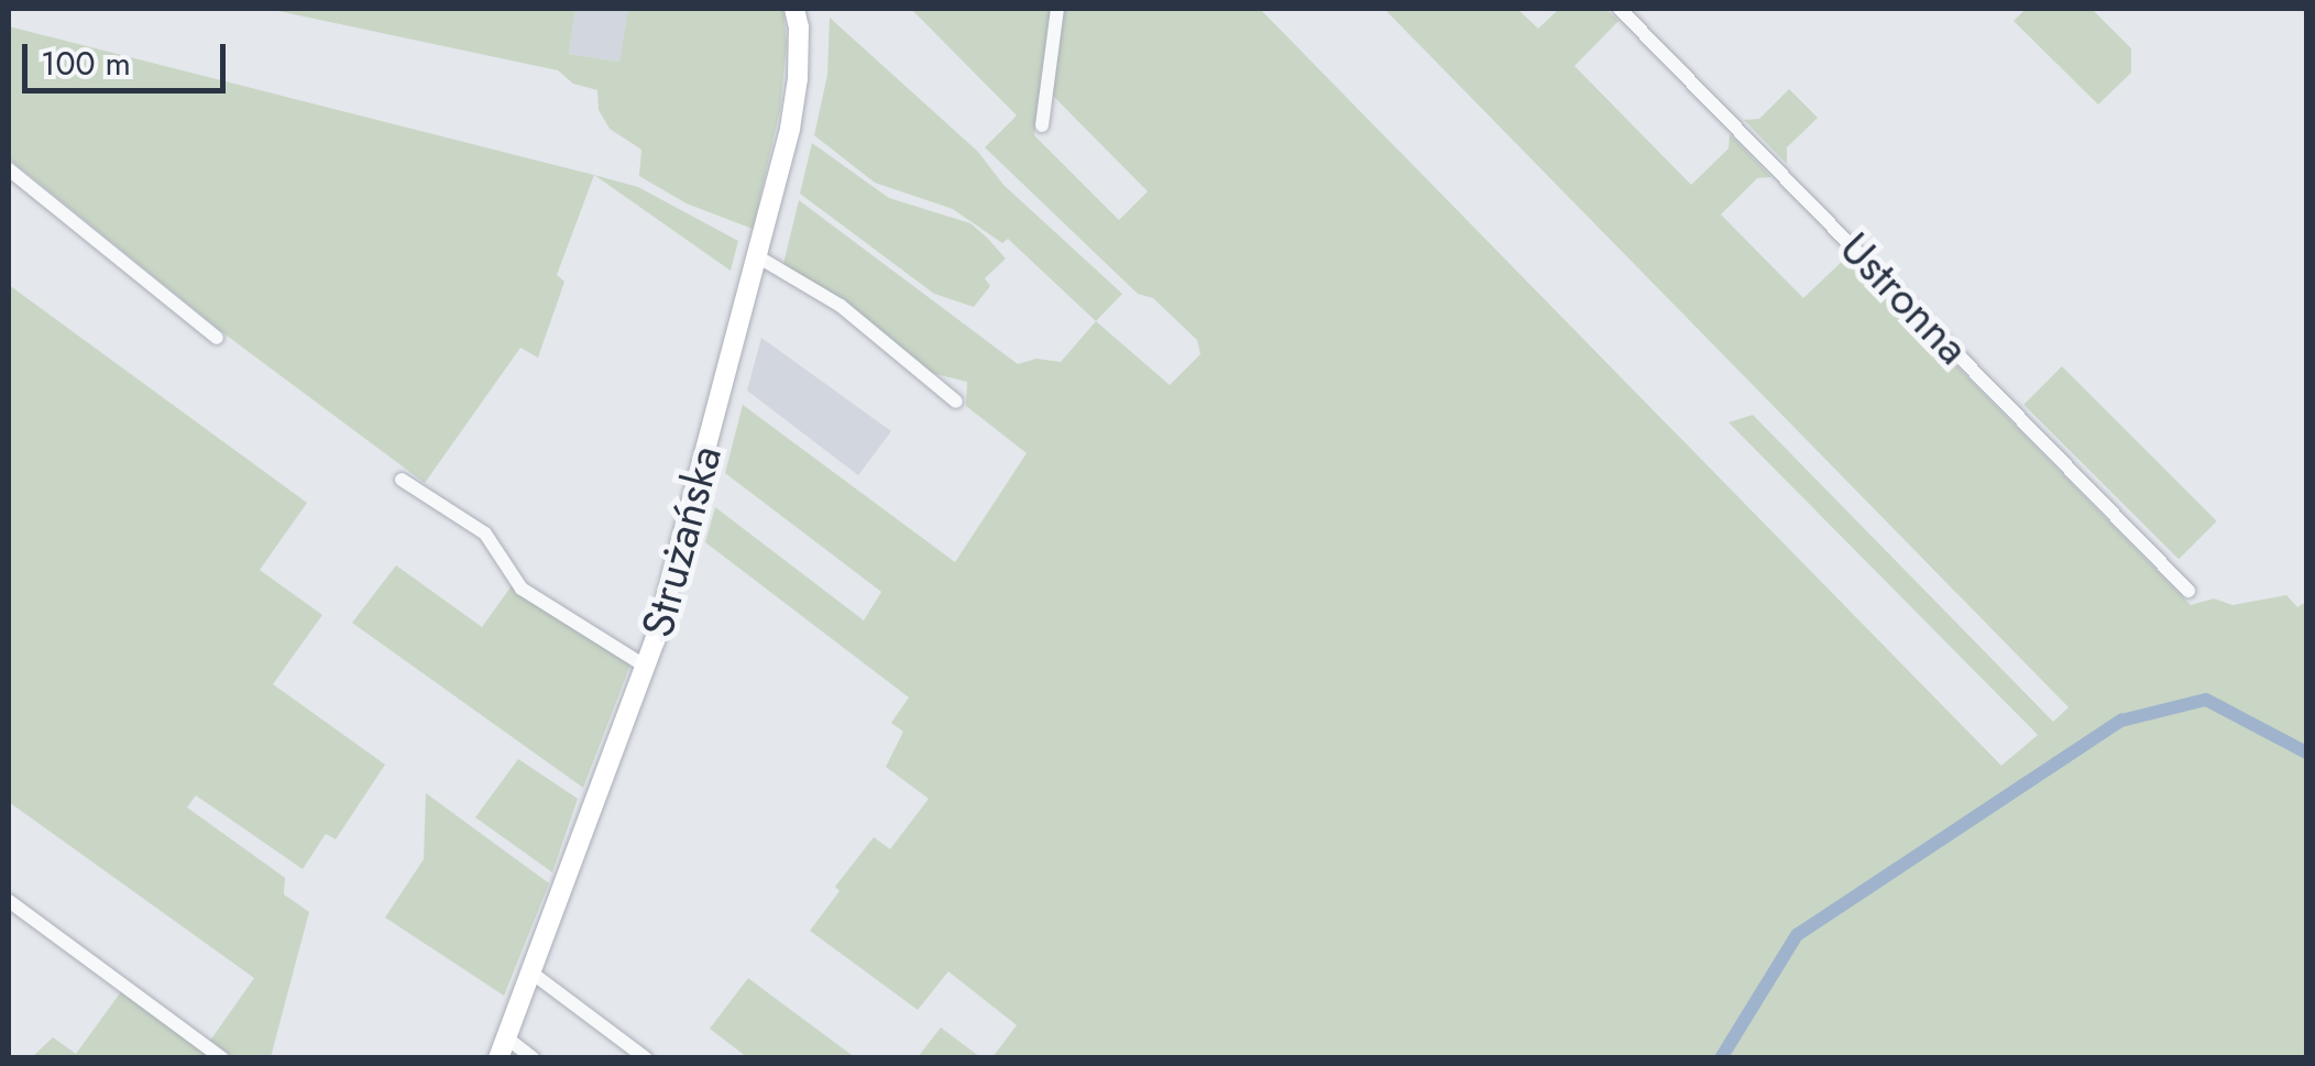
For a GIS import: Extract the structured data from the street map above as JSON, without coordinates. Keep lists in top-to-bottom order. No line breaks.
{"streets":{"main road":["Strużańska"],"street":["Ustronna"]},"scale_bar":"100 m"}
